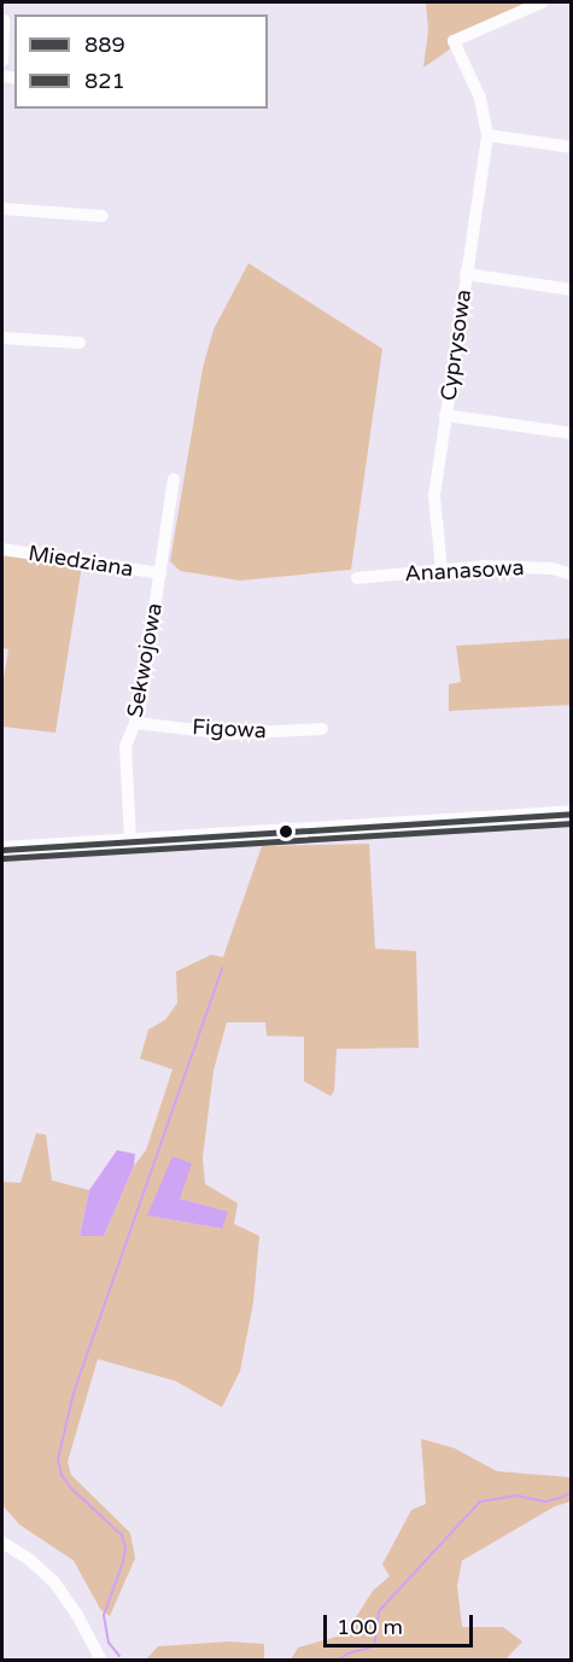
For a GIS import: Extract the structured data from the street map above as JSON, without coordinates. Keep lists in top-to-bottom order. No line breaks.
{"streets":{"street":["Cyprysowa","Miedziana","Ananasowa","Sekwojowa","Figowa"]},"crossings":[["Cyprysowa","Ananasowa"],["Miedziana","Sekwojowa"],["Sekwojowa","Figowa"]],"lines":["transit line 889","transit line 821"],"legend":["889","821"],"scale_bar":"100 m"}
